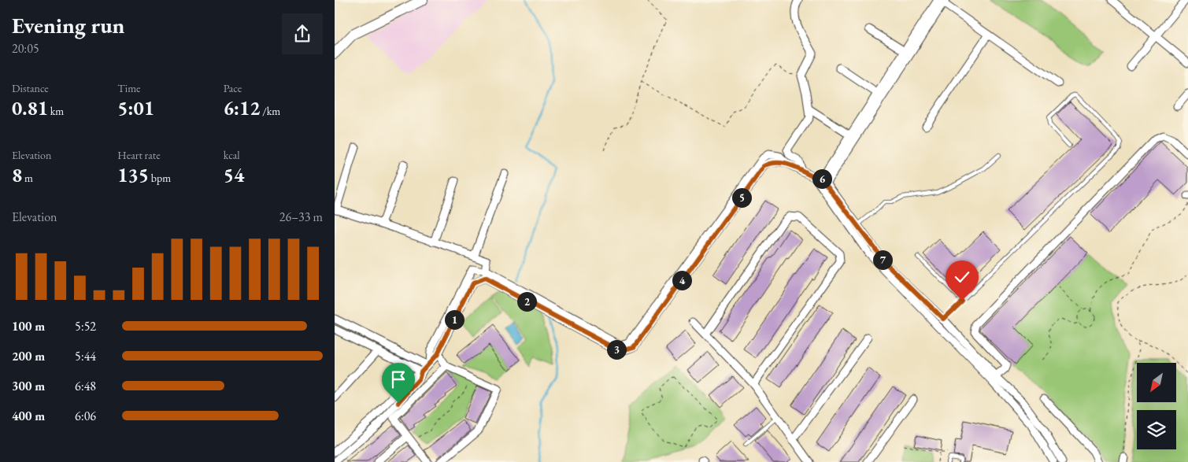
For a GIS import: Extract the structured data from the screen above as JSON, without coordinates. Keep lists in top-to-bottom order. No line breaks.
{"north":"bottom left","page":{"heading":["Evening run","20:05"],"stats":[["Distance","0.81 km"],["Time","5:01"],["Pace","6:12 /km"],["Elevation","8 m"],["Heart rate","135 bpm"],["kcal","54"]],"pins":["6","5","7","4","2","1","3"],"chart":["Elevation","26–33 m"],"list":[{"name":"100 m","note":"5:52"},{"name":"200 m","note":"5:44"},{"name":"300 m","note":"6:48"},{"name":"400 m","note":"6:06"}]}}
